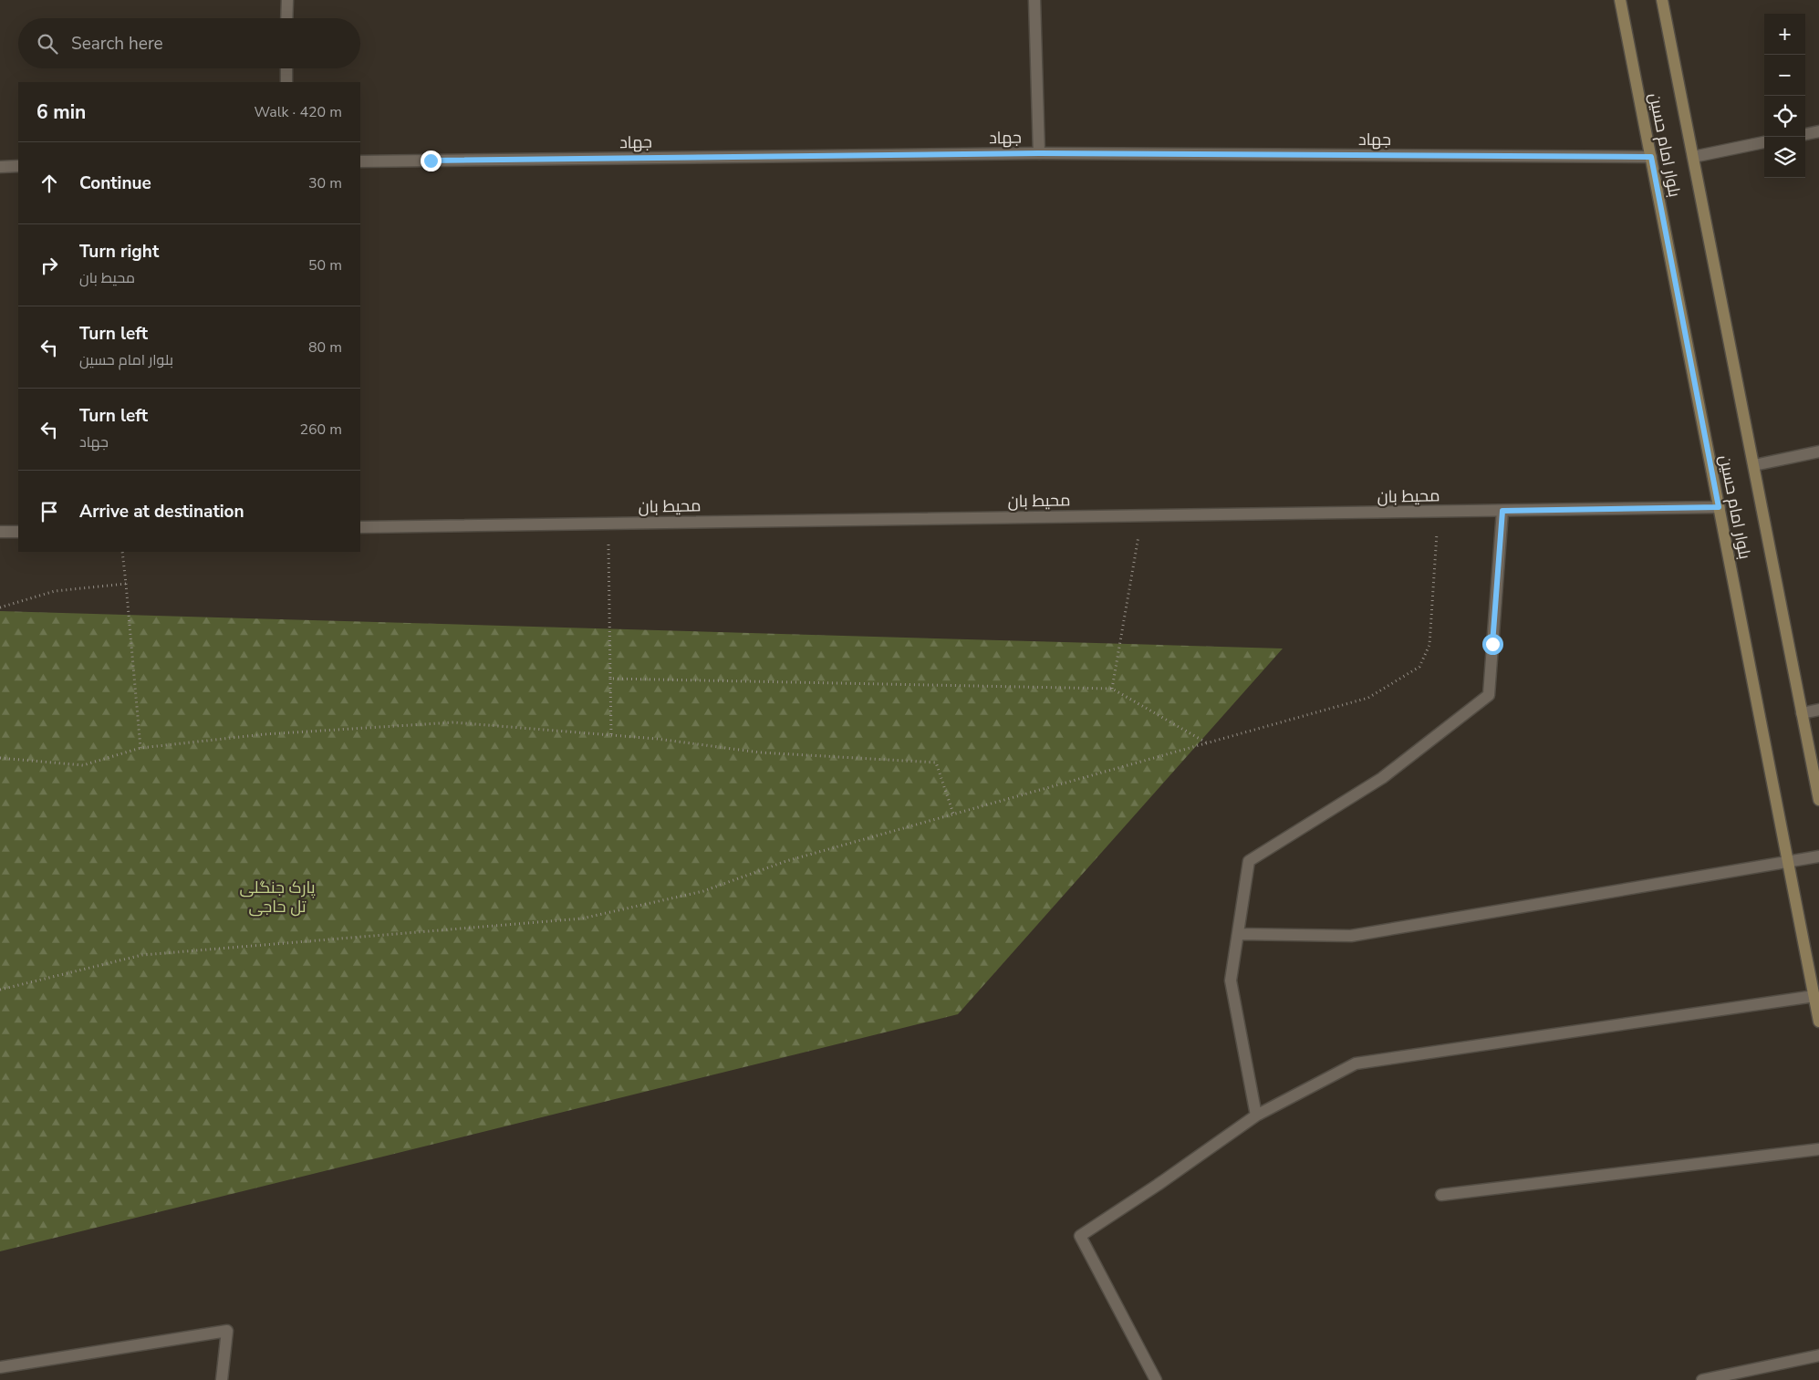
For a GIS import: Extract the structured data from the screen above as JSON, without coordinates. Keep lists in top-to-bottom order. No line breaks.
{"streets":{"main road":["بلوار امام حسین"],"street":["جهاد","محیط بان"]},"crossings":[["جهاد","بلوار امام حسین"],["بلوار امام حسین","محیط بان"]],"parks":["پارک جنگلی تل حاجی"],"page":{"map_buttons":["+","−"],"search":"Search here","heading":["6 min","Walk · 420 m"],"list":[["Continue","30 m"],["Turn right","محیط بان","50 m"],["Turn left","بلوار امام حسین","80 m"],["Turn left","جهاد","260 m"],"Arrive at destination"]}}
